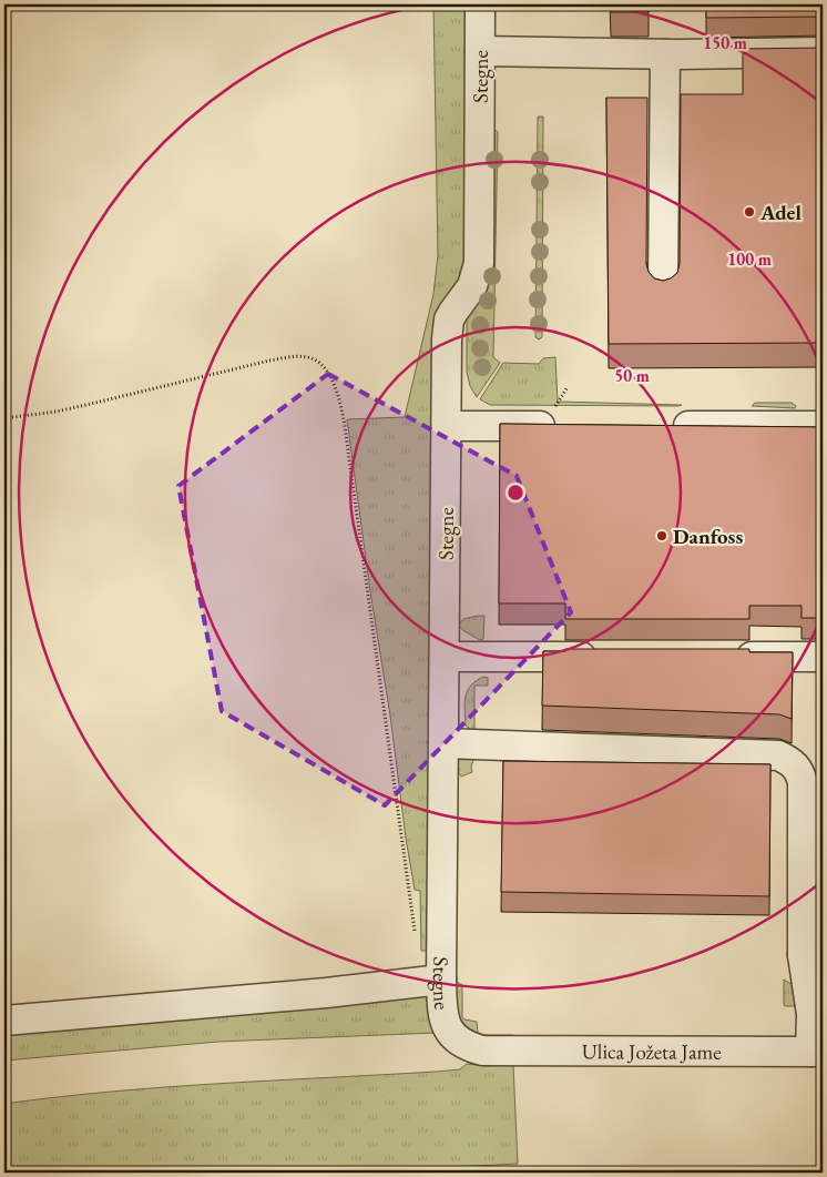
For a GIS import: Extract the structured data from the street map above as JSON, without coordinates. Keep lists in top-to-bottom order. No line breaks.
{"streets":{"street":["Stegne","Ulica Jožeta Jame"]},"crossings":[["Stegne","Ulica Jožeta Jame"]],"places":["Adel","Danfoss"],"rings":["150 m","100 m","50 m"]}
